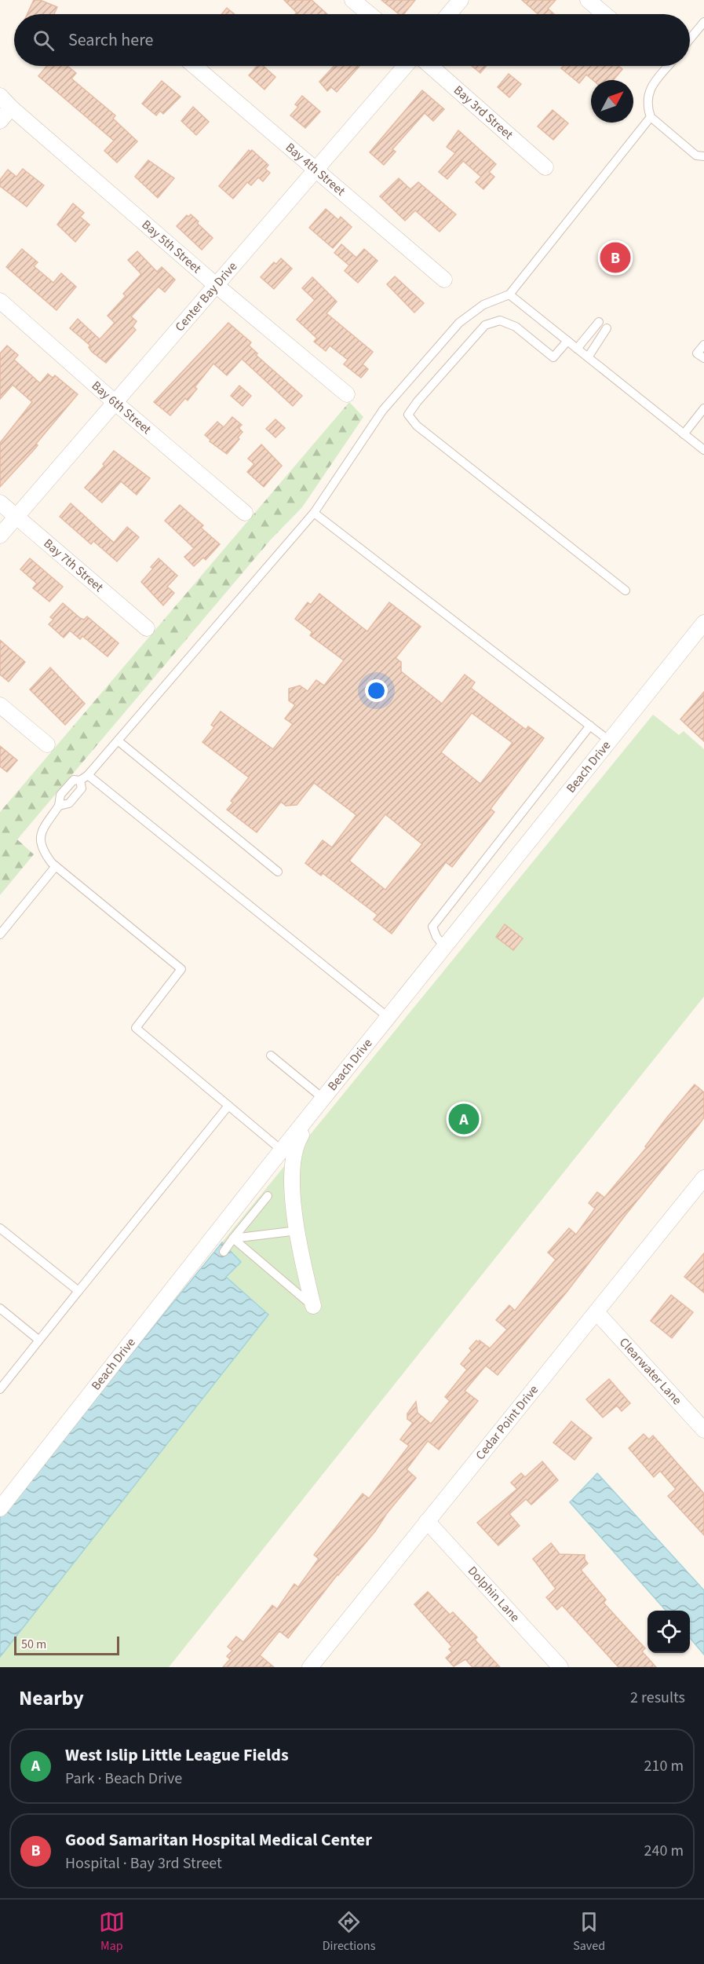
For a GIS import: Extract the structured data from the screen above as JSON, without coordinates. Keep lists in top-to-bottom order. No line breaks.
{"streets":{"street":["Bay 3rd Street","Bay 4th Street","Bay 5th Street","Center Bay Drive","Bay 6th Street","Bay 7th Street","Beach Drive","Clearwater Lane","Cedar Point Drive","Dolphin Lane"]},"crossings":[["Bay 4th Street","Center Bay Drive"],["Bay 5th Street","Center Bay Drive"],["Center Bay Drive","Bay 6th Street"],["Center Bay Drive","Bay 7th Street"],["Clearwater Lane","Cedar Point Drive"],["Cedar Point Drive","Dolphin Lane"]],"scale_bar":"50 m","north":"top right","page":{"search":"Search here","pins":["B","A"],"scale":"50 m","heading":["Nearby","2 results"],"list":[{"mark":"A","name":"West Islip Little League Fields","note":"Park · Beach Drive","value":"210 m"},{"mark":"B","name":"Good Samaritan Hospital Medical Center","note":"Hospital · Bay 3rd Street","value":"240 m"}],"nav":["Map","Directions","Saved"]}}
